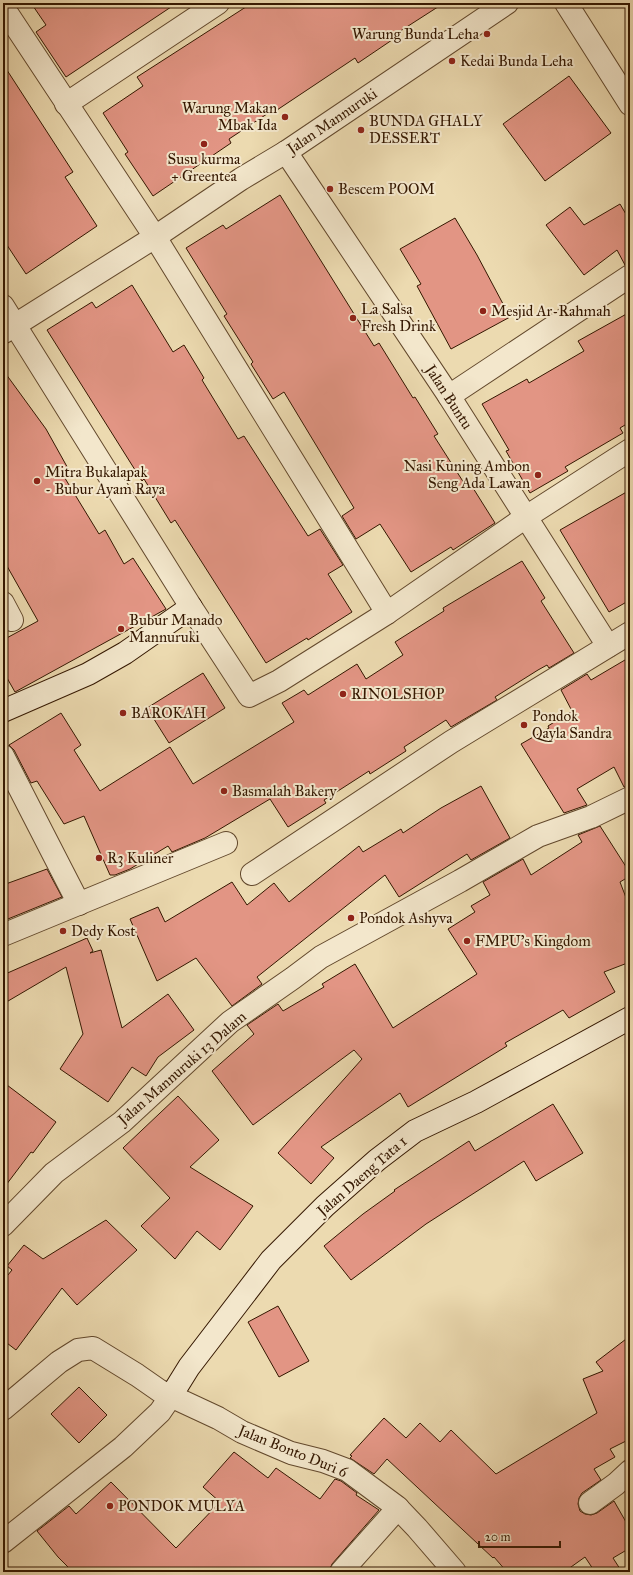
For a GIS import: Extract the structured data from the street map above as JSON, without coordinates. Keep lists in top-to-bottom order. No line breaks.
{"streets":{"street":["Jalan Mannuruki","Jalan Buntu","Jalan Mannuruki 13 Dalam","Jalan Daeng Tata 1","Jalan Bonto Duri 6"]},"crossings":[["Jalan Mannuruki","Jalan Buntu"],["Jalan Daeng Tata 1","Jalan Bonto Duri 6"]],"places":["Warung Bunda Leha","Kedai Bunda Leha","Warung Makan Mbak Ida","BUNDA GHALY DESSERT","Susu kurma + Greentea","Bescem POOM","Mesjid Ar-Rahmah","La Salsa Fresh Drink","Nasi Kuning Ambon Seng Ada Lawan","Mitra Bukalapak - Bubur Ayam Raya","Bubur Manado Mannuruki","RINOLSHOP","BAROKAH","Pondok Qayla Sandra","Basmalah Bakery","R3 Kuliner","Pondok Ashyva","Dedy Kost","FMPU's Kingdom","PONDOK MULYA"],"scale_bar":"20 m"}
